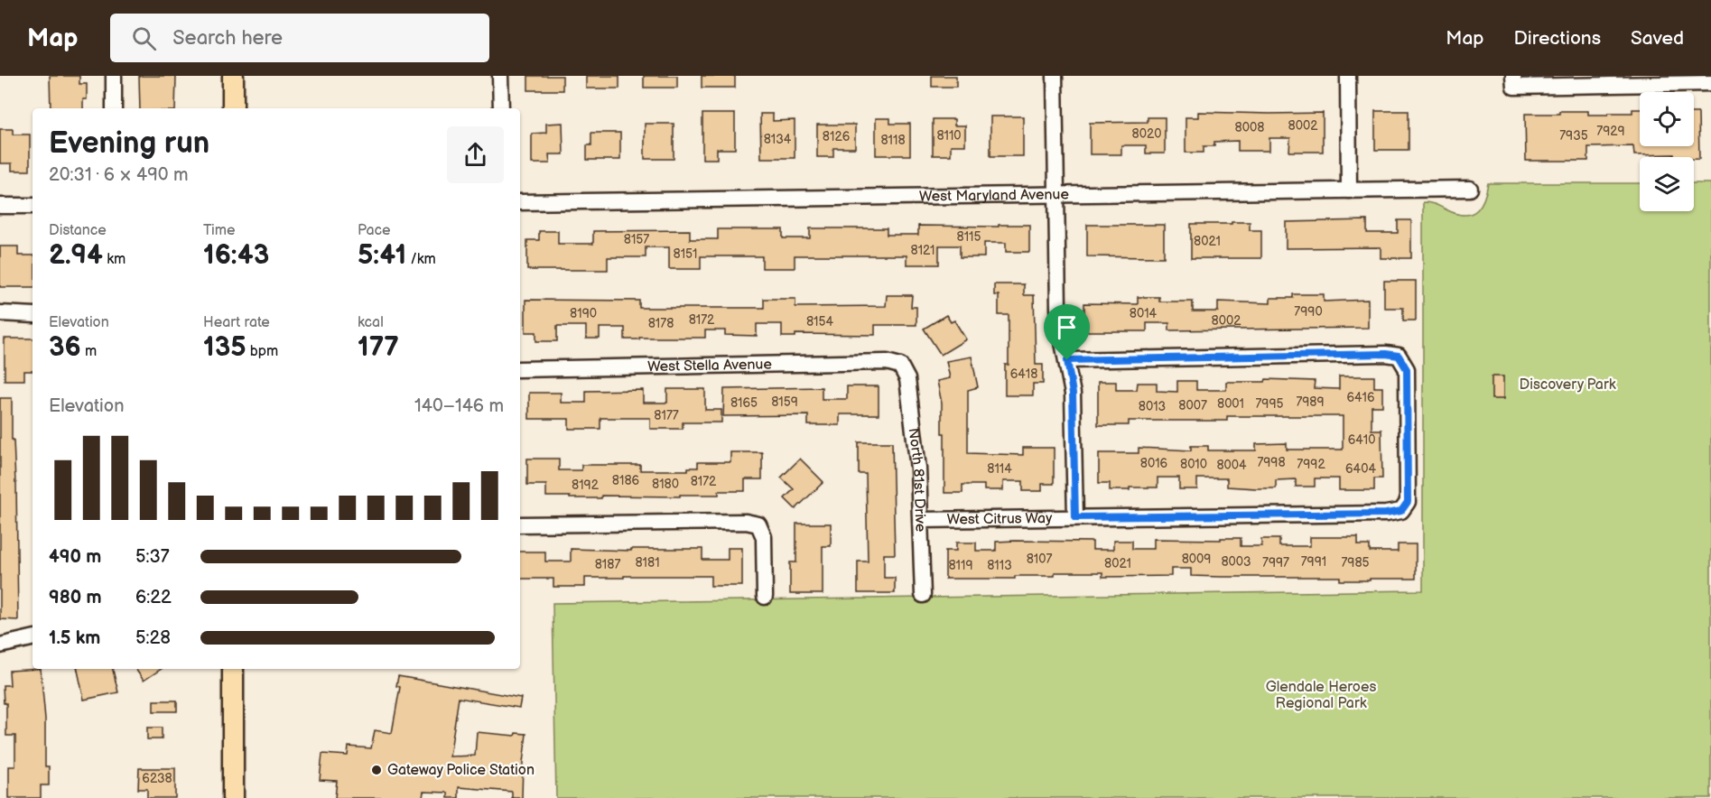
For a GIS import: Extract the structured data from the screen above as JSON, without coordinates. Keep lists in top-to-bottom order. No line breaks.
{"streets":{"street":["West Maryland Avenue","West Stella Avenue","North 81st Drive","West Citrus Way"]},"crossings":[["West Stella Avenue","North 81st Drive"],["North 81st Drive","West Citrus Way"]],"parks":["Discovery Park","Glendale Heroes Regional Park"],"places":["Gateway Police Station"],"house_numbers":["8002","8008","7929","8020","8110","7935","8126","8134","8118","8115","8157","8021","8121","8151","7990","8190","8014","8172","8002","8154","8178","6418","6416","8159","7989","8165","8001","7995","8007","8013","8177","6410","7998","8016","8010","7992","8004","8114","6404","8186","8172","8180","8192","8107","8009","8003","7991","8181","7997","7985","8021","8187","8119","8113","6238"],"page":{"header":"Map","search":"Search here","nav":["Map","Directions","Saved"],"heading":["Evening run","20:31 · 6 × 490 m"],"stats":[["Distance","2.94 km"],["Time","16:43"],["Pace","5:41 /km"],["Elevation","36 m"],["Heart rate","135 bpm"],["kcal","177"]],"chart":["Elevation","140–146 m"],"list":[{"name":"490 m","note":"5:37"},{"name":"980 m","note":"6:22"},{"name":"1.5 km","note":"5:28"}]}}
